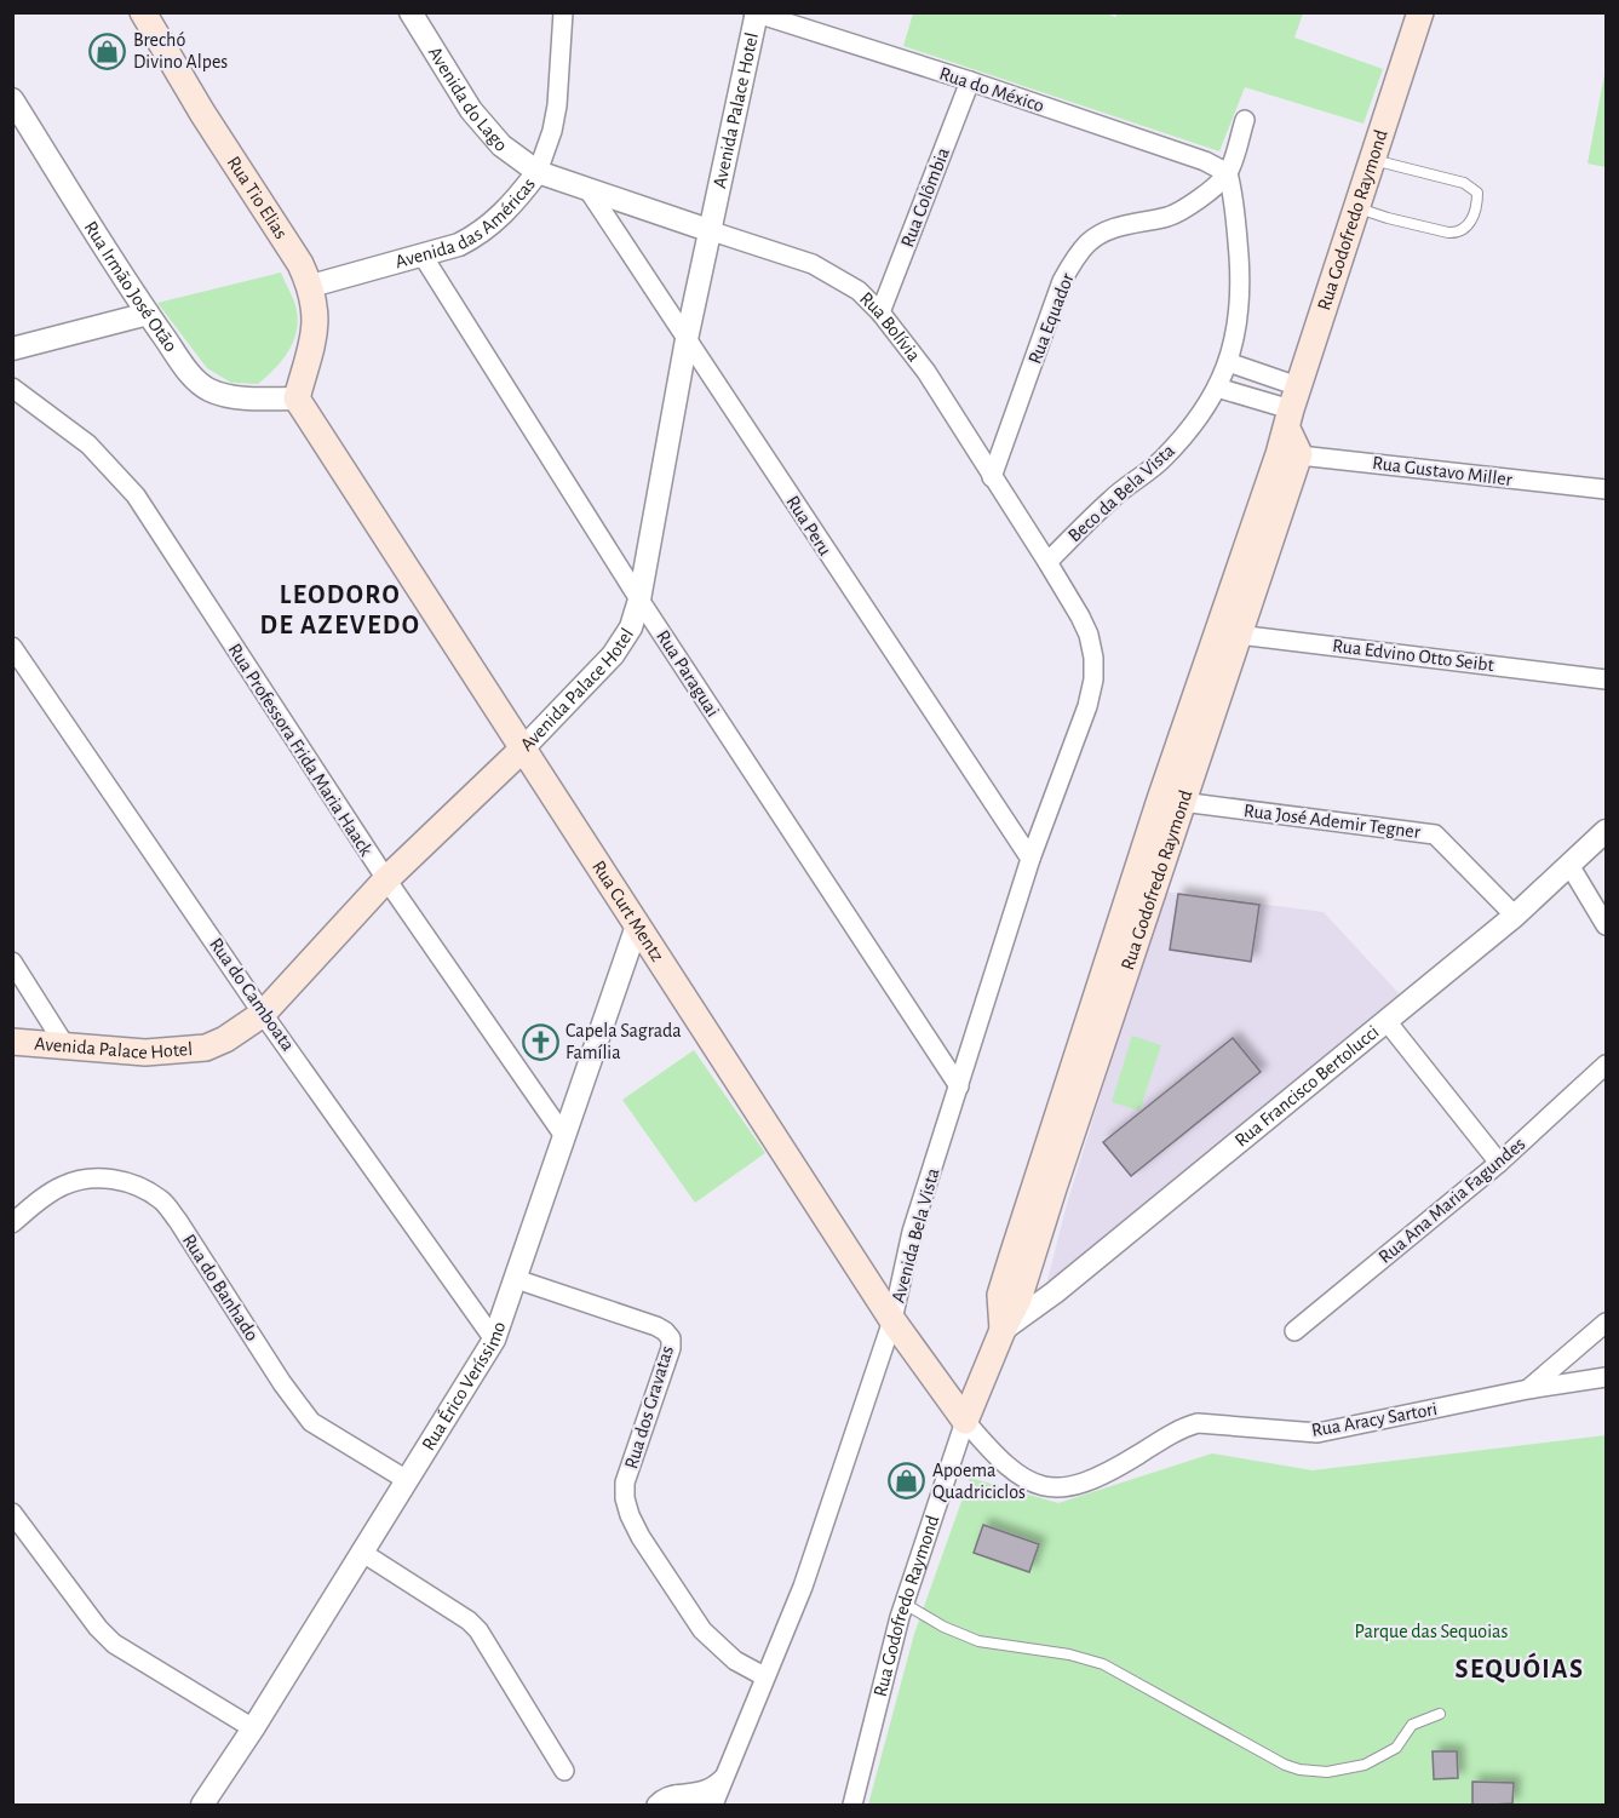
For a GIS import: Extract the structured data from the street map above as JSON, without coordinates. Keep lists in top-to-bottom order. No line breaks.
{"streets":{"main road":["Avenida Palace Hotel","Rua Tio Elias","Rua Godofredo Raymond","Rua Curt Mentz"],"street":["Rua do México","Avenida do Lago","Rua Colômbia","Avenida das Américas","Rua Irmão José Otão","Rua Equador","Rua Bolívia","Rua Gustavo Miller","Beco da Bela Vista","Rua Peru","Rua Edvino Otto Seibt","Rua Paraguai","Rua Professora Frida Maria Haack","Rua José Ademir Tegner","Rua do Camboata","Rua Francisco Bertolucci","Rua Ana Maria Fagundes","Avenida Bela Vista","Rua do Banhado","Rua Érico Veríssimo","Rua dos Gravatas","Rua Aracy Sartori"]},"crossings":[["Rua do México","Avenida Palace Hotel"],["Rua do México","Rua Colômbia"],["Rua do México","Rua Equador"],["Rua do México","Beco da Bela Vista"],["Avenida do Lago","Avenida das Américas"],["Avenida do Lago","Rua Bolívia"],["Avenida Palace Hotel","Rua Bolívia"],["Avenida Palace Hotel","Rua Peru"],["Avenida Palace Hotel","Rua Paraguai"],["Avenida Palace Hotel","Rua Professora Frida Maria Haack"],["Avenida Palace Hotel","Rua Curt Mentz"],["Avenida Palace Hotel","Rua do Camboata"],["Rua Colômbia","Rua Bolívia"],["Rua Tio Elias","Avenida das Américas"],["Rua Tio Elias","Rua Irmão José Otão"],["Rua Tio Elias","Rua Curt Mentz"],["Avenida das Américas","Rua Bolívia"],["Avenida das Américas","Rua Paraguai"],["Rua Godofredo Raymond","Rua Gustavo Miller"],["Rua Godofredo Raymond","Rua Edvino Otto Seibt"],["Rua Godofredo Raymond","Rua José Ademir Tegner"],["Rua Godofredo Raymond","Rua Curt Mentz"],["Rua Godofredo Raymond","Rua Francisco Bertolucci"],["Rua Godofredo Raymond","Rua Aracy Sartori"],["Rua Irmão José Otão","Rua Curt Mentz"],["Rua Equador","Rua Bolívia"],["Rua Equador","Beco da Bela Vista"],["Rua Bolívia","Beco da Bela Vista"],["Rua Bolívia","Rua Peru"],["Rua Bolívia","Avenida Bela Vista"],["Rua Peru","Avenida Bela Vista"],["Rua Paraguai","Avenida Bela Vista"],["Rua Professora Frida Maria Haack","Rua Érico Veríssimo"],["Rua José Ademir Tegner","Rua Francisco Bertolucci"],["Rua Curt Mentz","Avenida Bela Vista"],["Rua Curt Mentz","Rua Érico Veríssimo"],["Rua Curt Mentz","Rua Aracy Sartori"],["Rua do Camboata","Rua Érico Veríssimo"],["Avenida Bela Vista","Rua dos Gravatas"],["Rua do Banhado","Rua Érico Veríssimo"],["Rua Érico Veríssimo","Rua dos Gravatas"]],"districts":["LEODORO DE AZEVEDO","SEQUÓIAS"],"parks":["Parque das Sequoias"],"places":{"shop":["Brechó Divino Alpes","Apoema Quadriciclos"],"church":["Capela Sagrada Família"]}}
